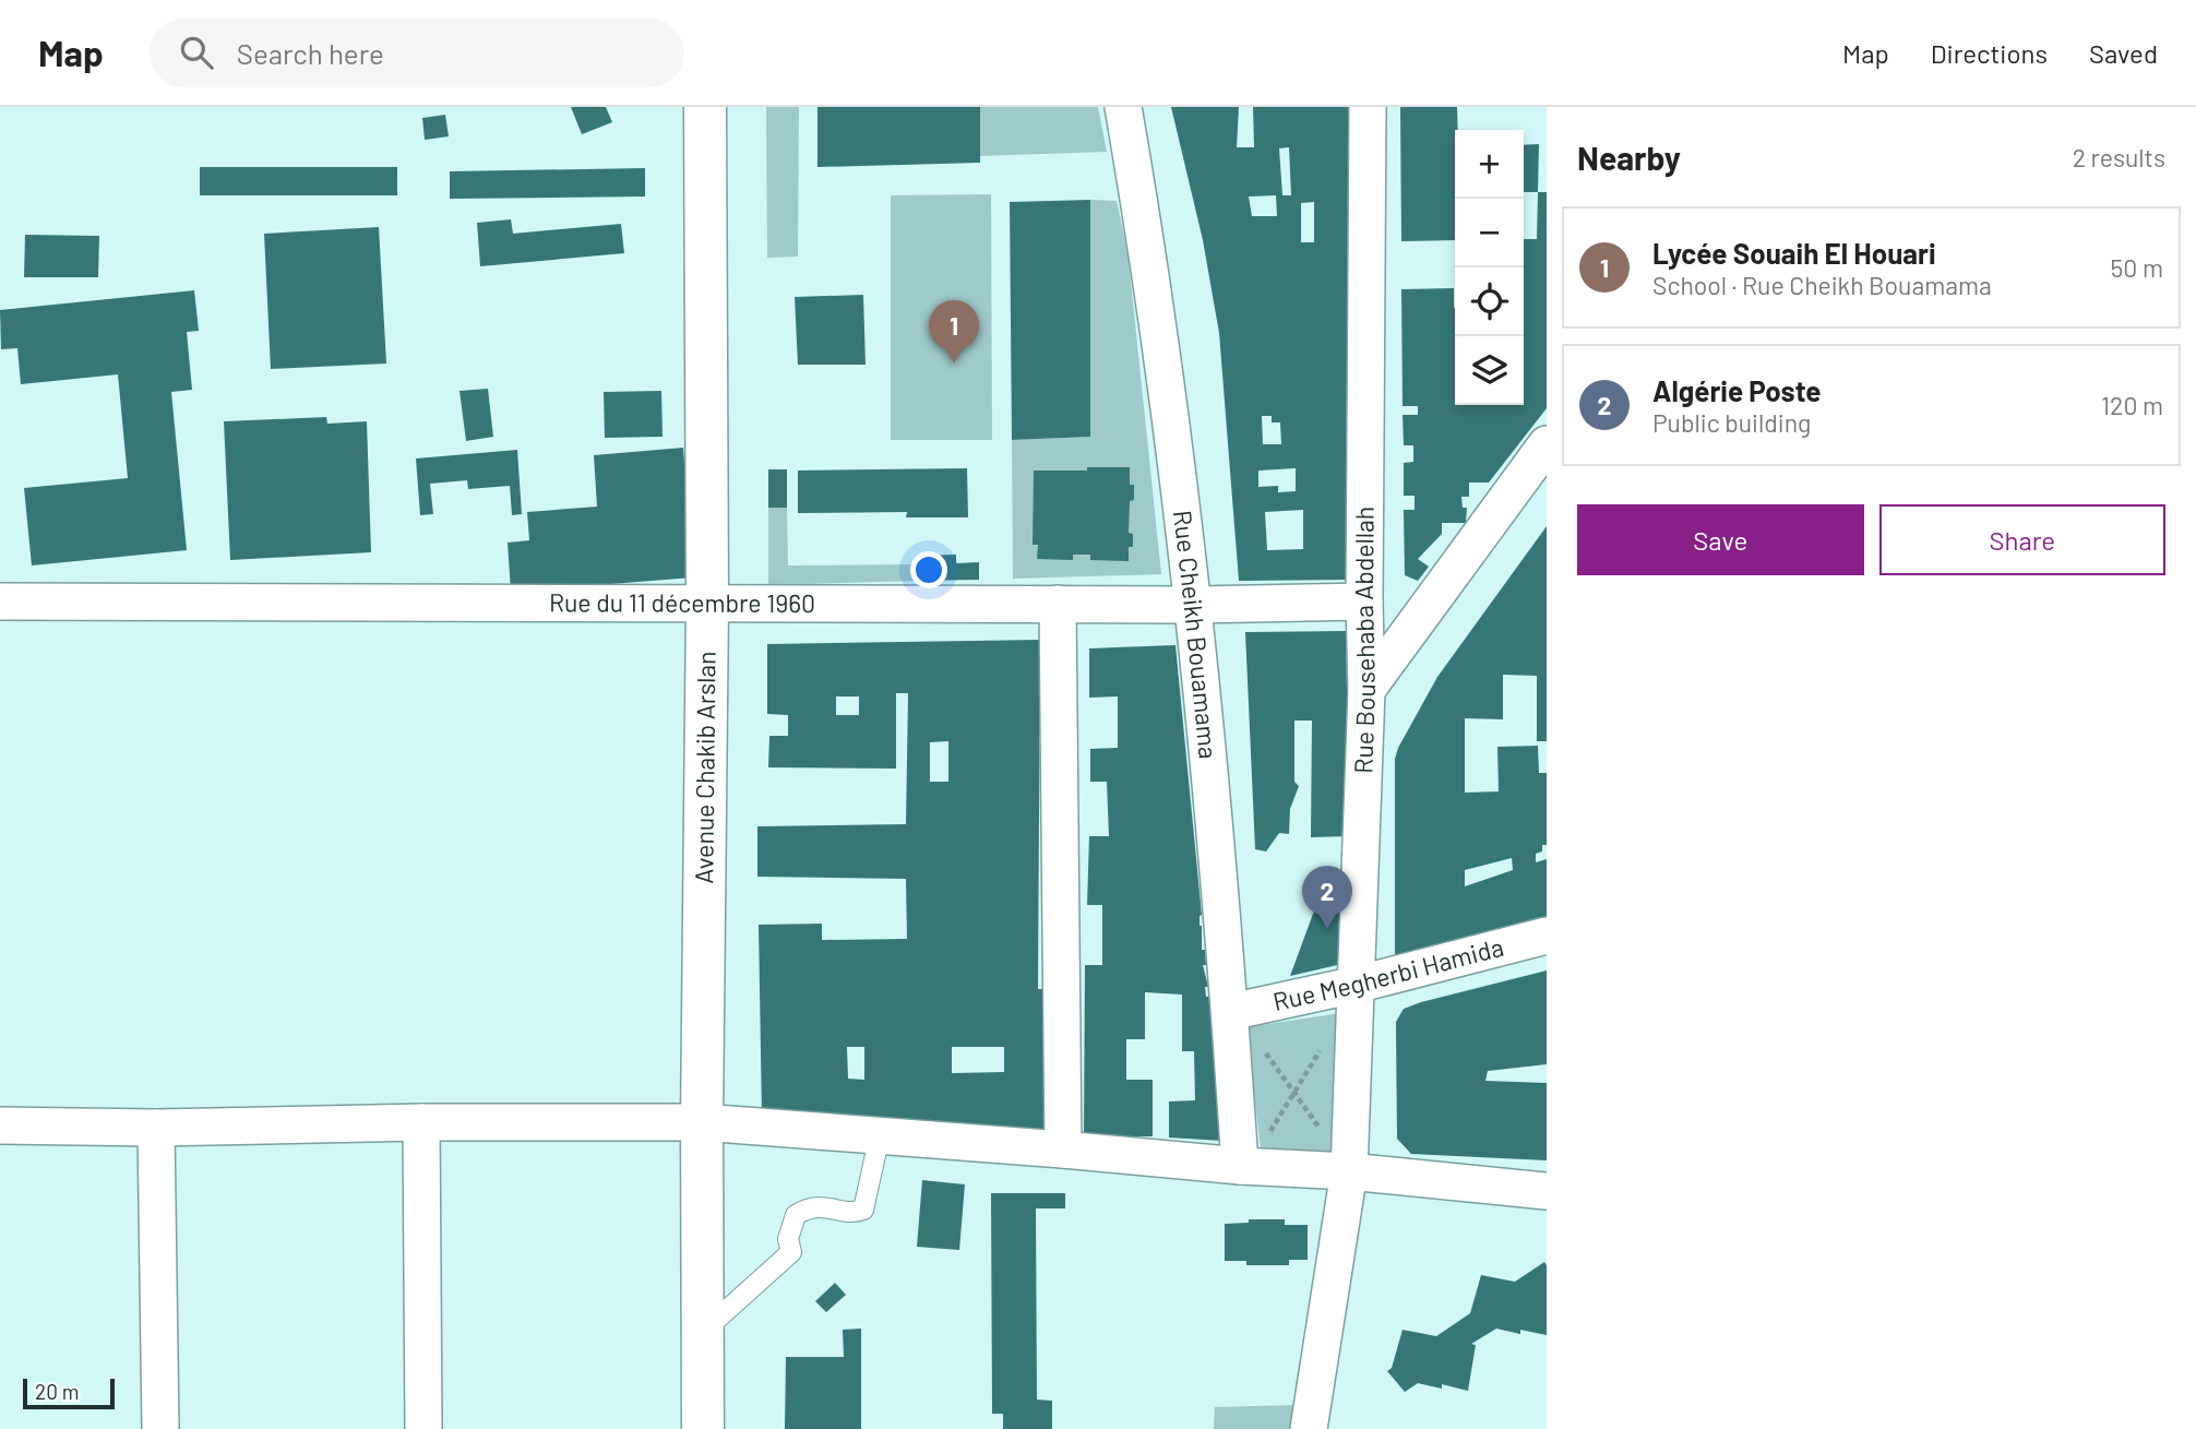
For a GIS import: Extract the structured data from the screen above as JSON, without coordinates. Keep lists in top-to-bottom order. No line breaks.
{"streets":{"main road":["Avenue Chakib Arslan"],"street":["Rue du 11 décembre 1960","Rue Cheikh Bouamama","Rue Bousehaba Abdellah","Rue Megherbi Hamida"]},"crossings":[["Rue du 11 décembre 1960","Rue Cheikh Bouamama"],["Rue du 11 décembre 1960","Rue Bousehaba Abdellah"],["Rue du 11 décembre 1960","Avenue Chakib Arslan"],["Rue Cheikh Bouamama","Rue Megherbi Hamida"],["Rue Bousehaba Abdellah","Rue Megherbi Hamida"]],"scale_bar":"20 m","page":{"header":"Map","search":"Search here","nav":["Map","Directions","Saved"],"heading":["Nearby","2 results"],"map_buttons":["+","−"],"list":[{"mark":"1","name":"Lycée Souaih El Houari","note":"School · Rue Cheikh Bouamama","value":"50 m"},{"mark":"2","name":"Algérie Poste","note":"Public building","value":"120 m"}],"pins":["1","2"],"buttons":["Save","Share"],"scale":"20 m"}}
